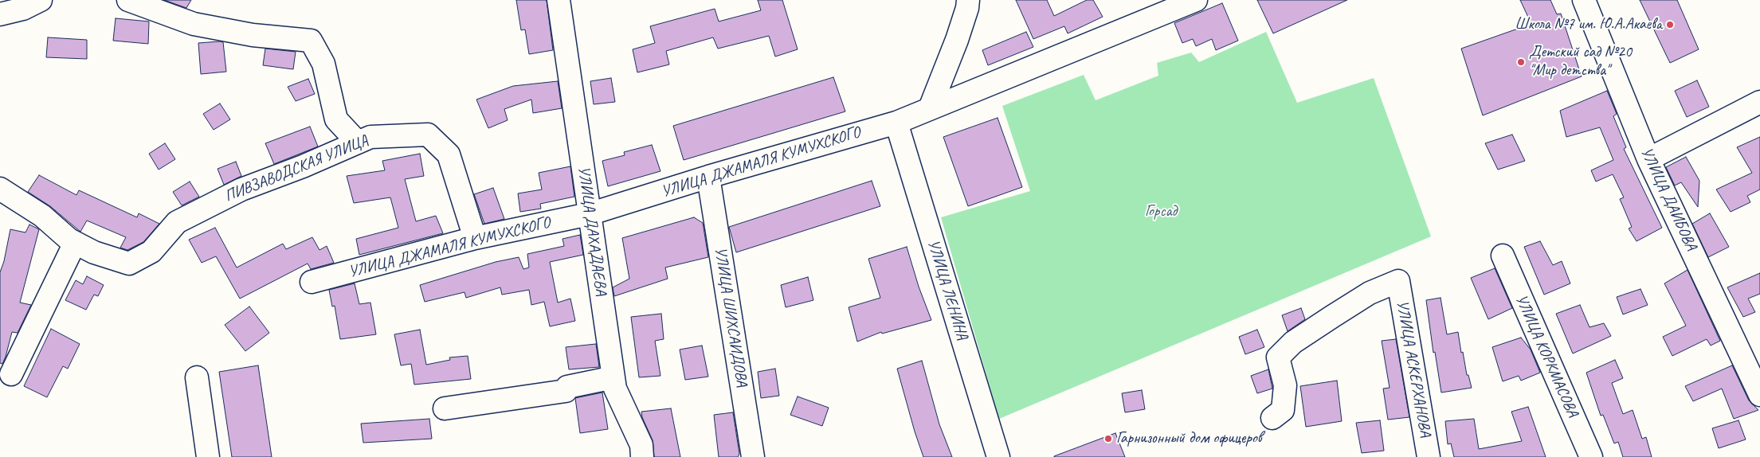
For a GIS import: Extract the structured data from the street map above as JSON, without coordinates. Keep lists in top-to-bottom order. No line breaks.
{"streets":{"street":["УЛИЦА ДЖАМАЛЯ КУМУХСКОГО","ПИВЗАВОДСКАЯ УЛИЦА","УЛИЦА ДАИБОВА","УЛИЦА ДАХАДАЕВА","УЛИЦА ЛЕНИНА","УЛИЦА ШИХСАИДОВА","УЛИЦА КОРКМАСОВА","УЛИЦА АСКЕРХАНОВА"]},"crossings":[["УЛИЦА ДЖАМАЛЯ КУМУХСКОГО","ПИВЗАВОДСКАЯ УЛИЦА"],["УЛИЦА ДЖАМАЛЯ КУМУХСКОГО","УЛИЦА ДАХАДАЕВА"],["УЛИЦА ДЖАМАЛЯ КУМУХСКОГО","УЛИЦА ЛЕНИНА"],["УЛИЦА ДЖАМАЛЯ КУМУХСКОГО","УЛИЦА ШИХСАИДОВА"]],"parks":["Горсад"],"places":["Школа №7 им. Ю.А.Акаева","Детский сад №20 \"Мир детства\"","Гарнизонный дом офицеров"]}
